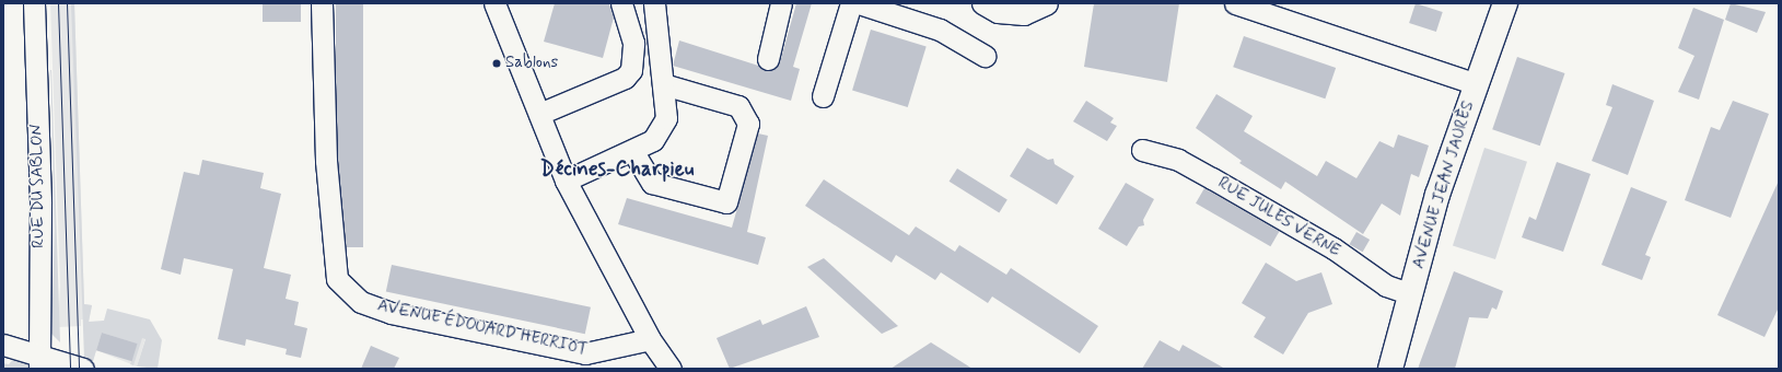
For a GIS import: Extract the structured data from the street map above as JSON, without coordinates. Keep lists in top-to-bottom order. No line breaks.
{"streets":{"main road":["AVENUE JEAN JAURÈS"],"street":["RUE DU SABLON","RUE JULES VERNE","AVENUE ÉDOUARD HERRIOT"]},"crossings":[["AVENUE JEAN JAURÈS","RUE JULES VERNE"]],"districts":["Décines-Charpieu"],"places":["Sablons"]}
